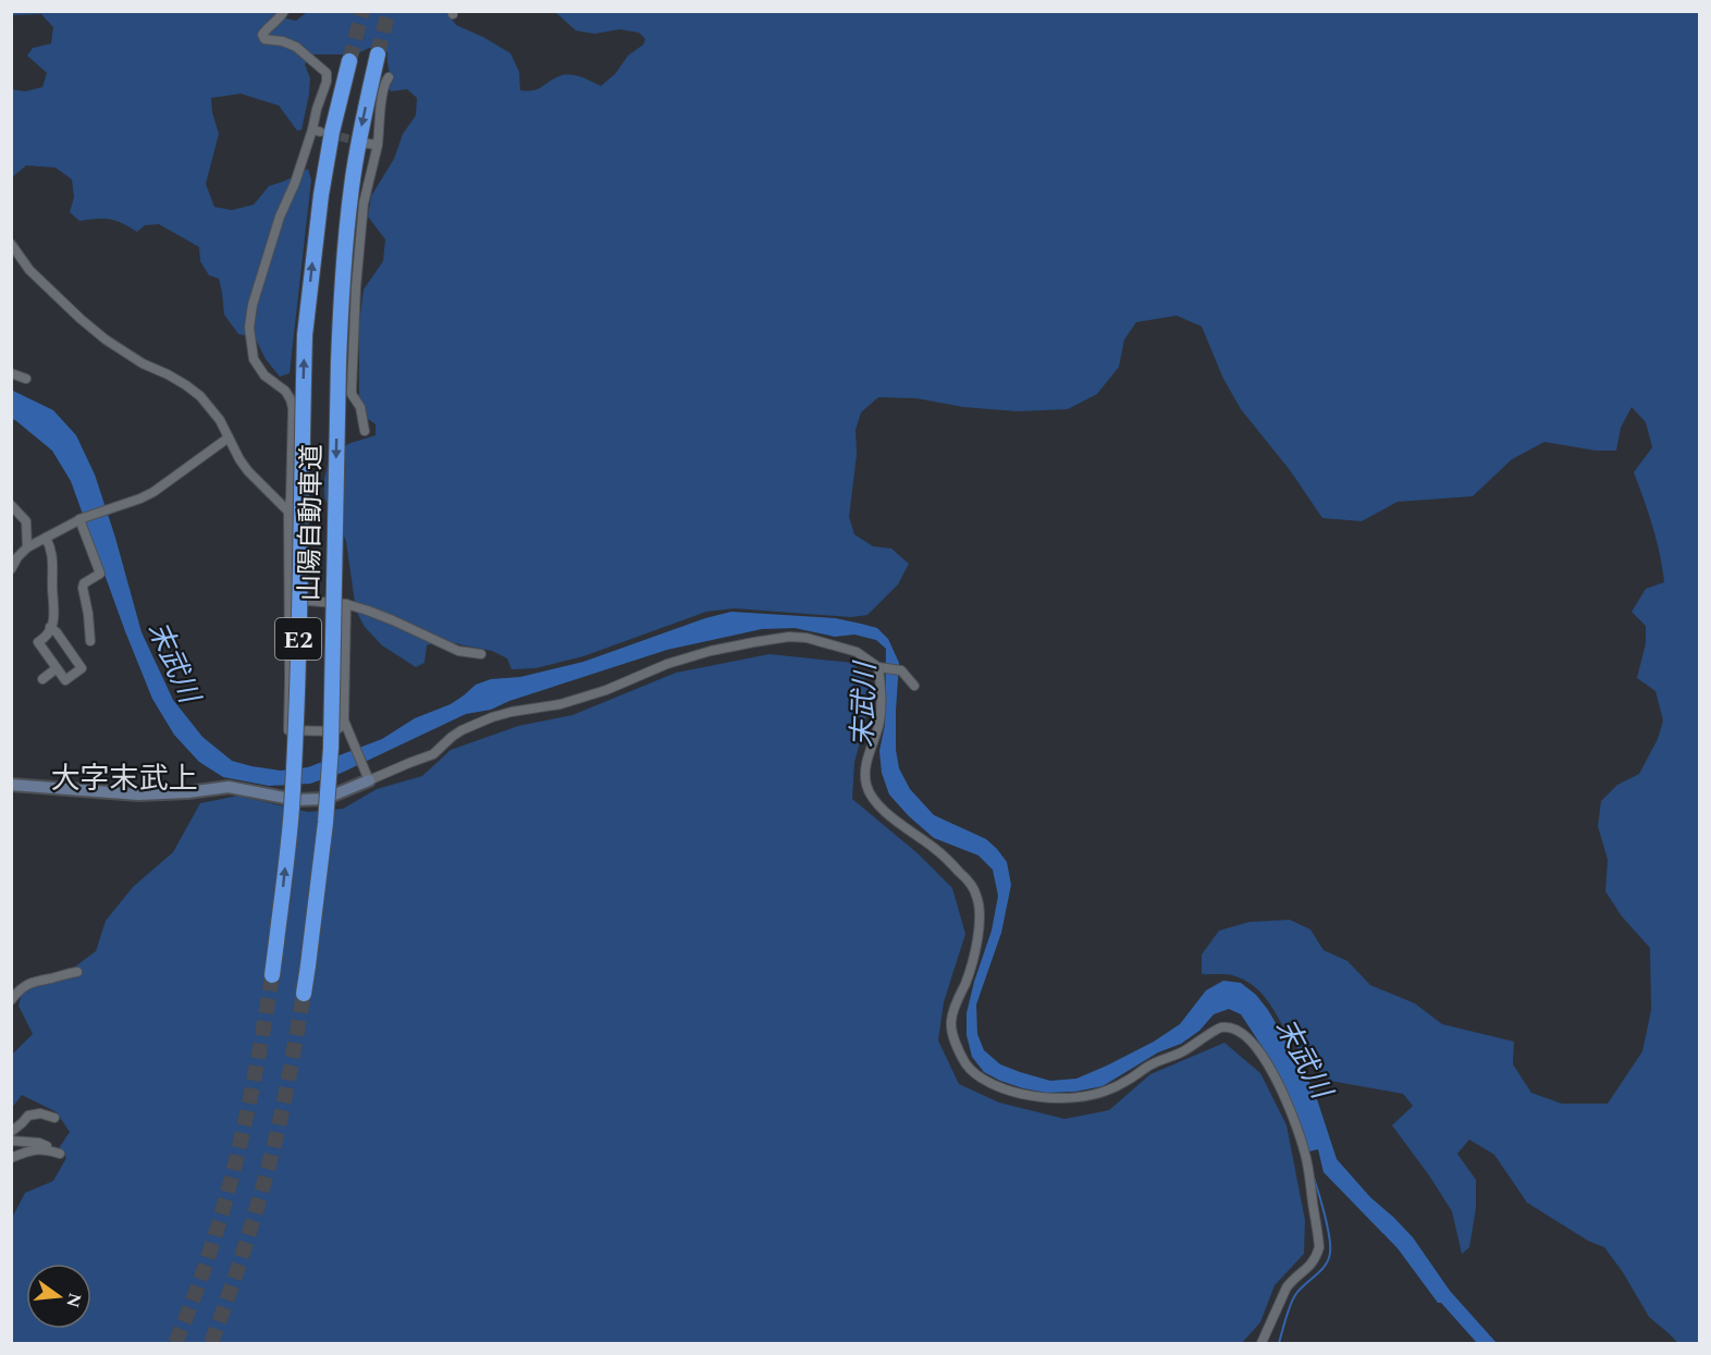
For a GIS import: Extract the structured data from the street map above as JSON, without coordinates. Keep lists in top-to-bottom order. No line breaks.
{"streets":{"highway":["山陽自動車道","E2"]},"districts":["大字末武上"],"water":["末武川"],"north":"right"}
